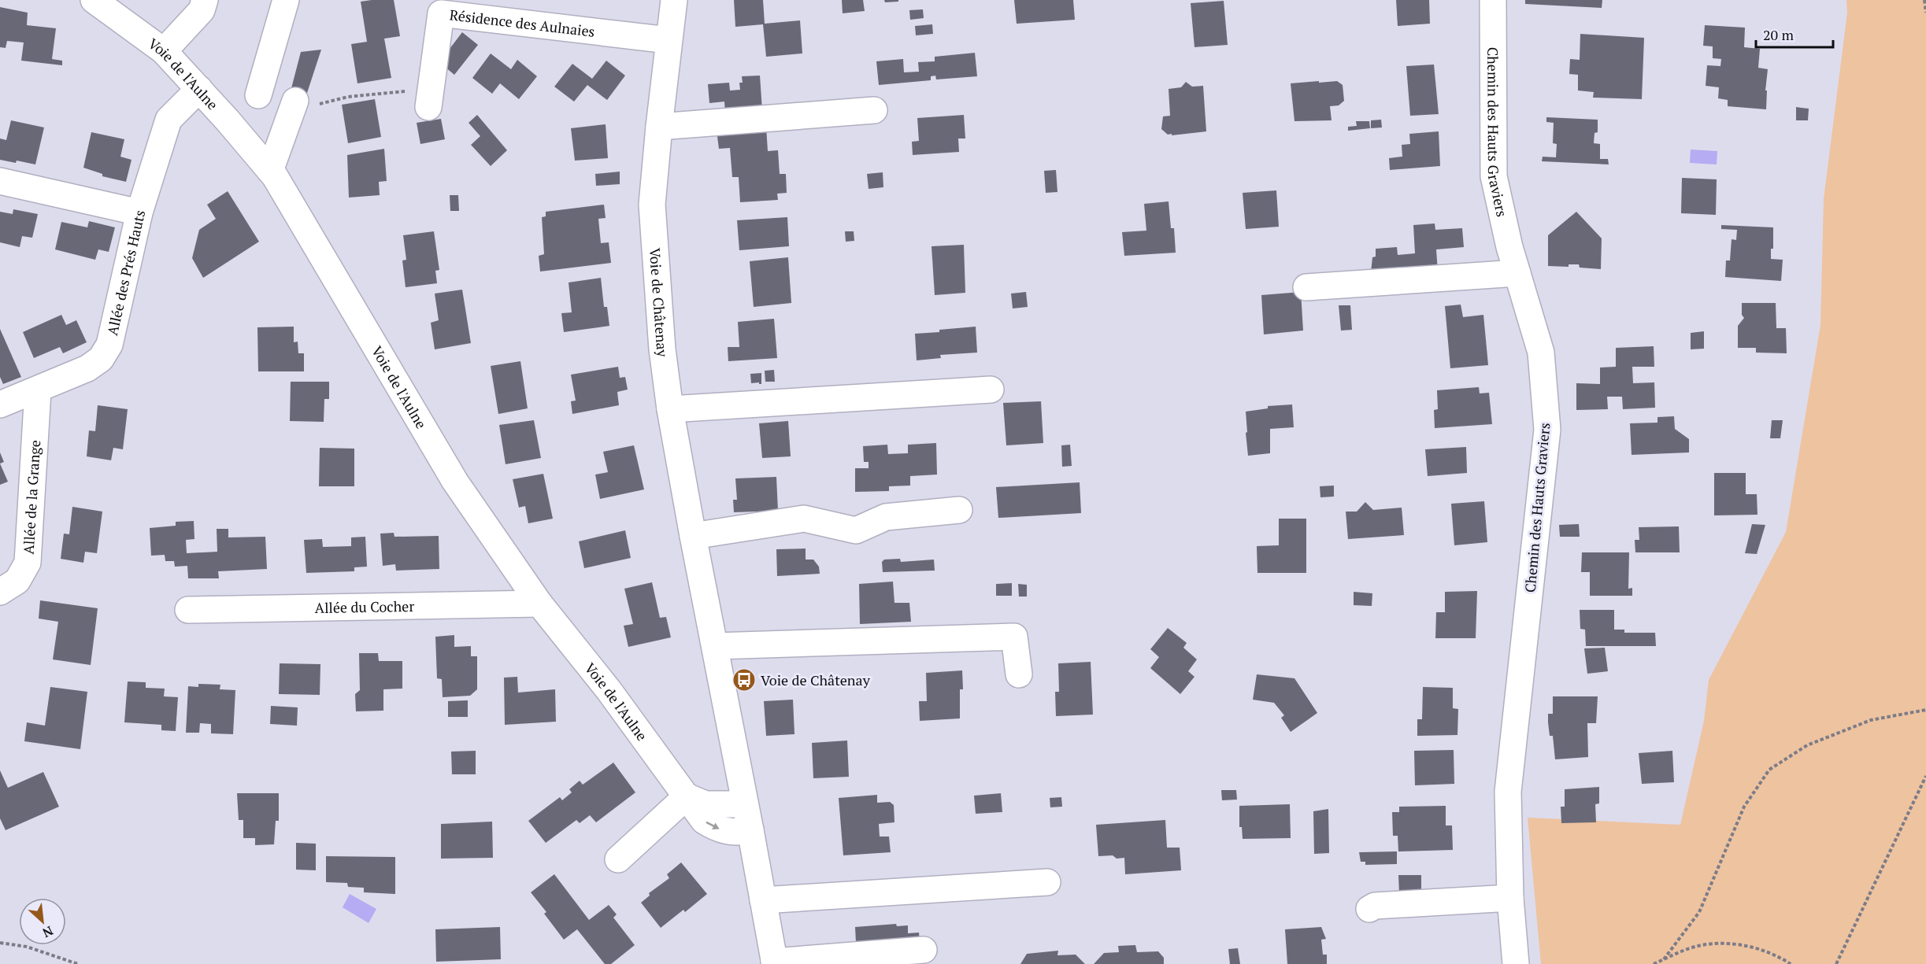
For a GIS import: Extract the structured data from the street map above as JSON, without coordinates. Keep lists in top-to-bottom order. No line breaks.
{"streets":{"street":["Résidence des Aulnaies","Voie de l'Aulne","Chemin des Hauts Graviers","Allée des Prés Hauts","Voie de Châtenay","Allée de la Grange","Allée du Cocher"]},"crossings":[["Résidence des Aulnaies","Voie de Châtenay"],["Voie de l'Aulne","Allée des Prés Hauts"],["Voie de l'Aulne","Voie de Châtenay"],["Voie de l'Aulne","Allée du Cocher"],["Allée des Prés Hauts","Allée de la Grange"]],"places":{"bus stop":["Voie de Châtenay"]},"scale_bar":"20 m","north":"bottom right"}
